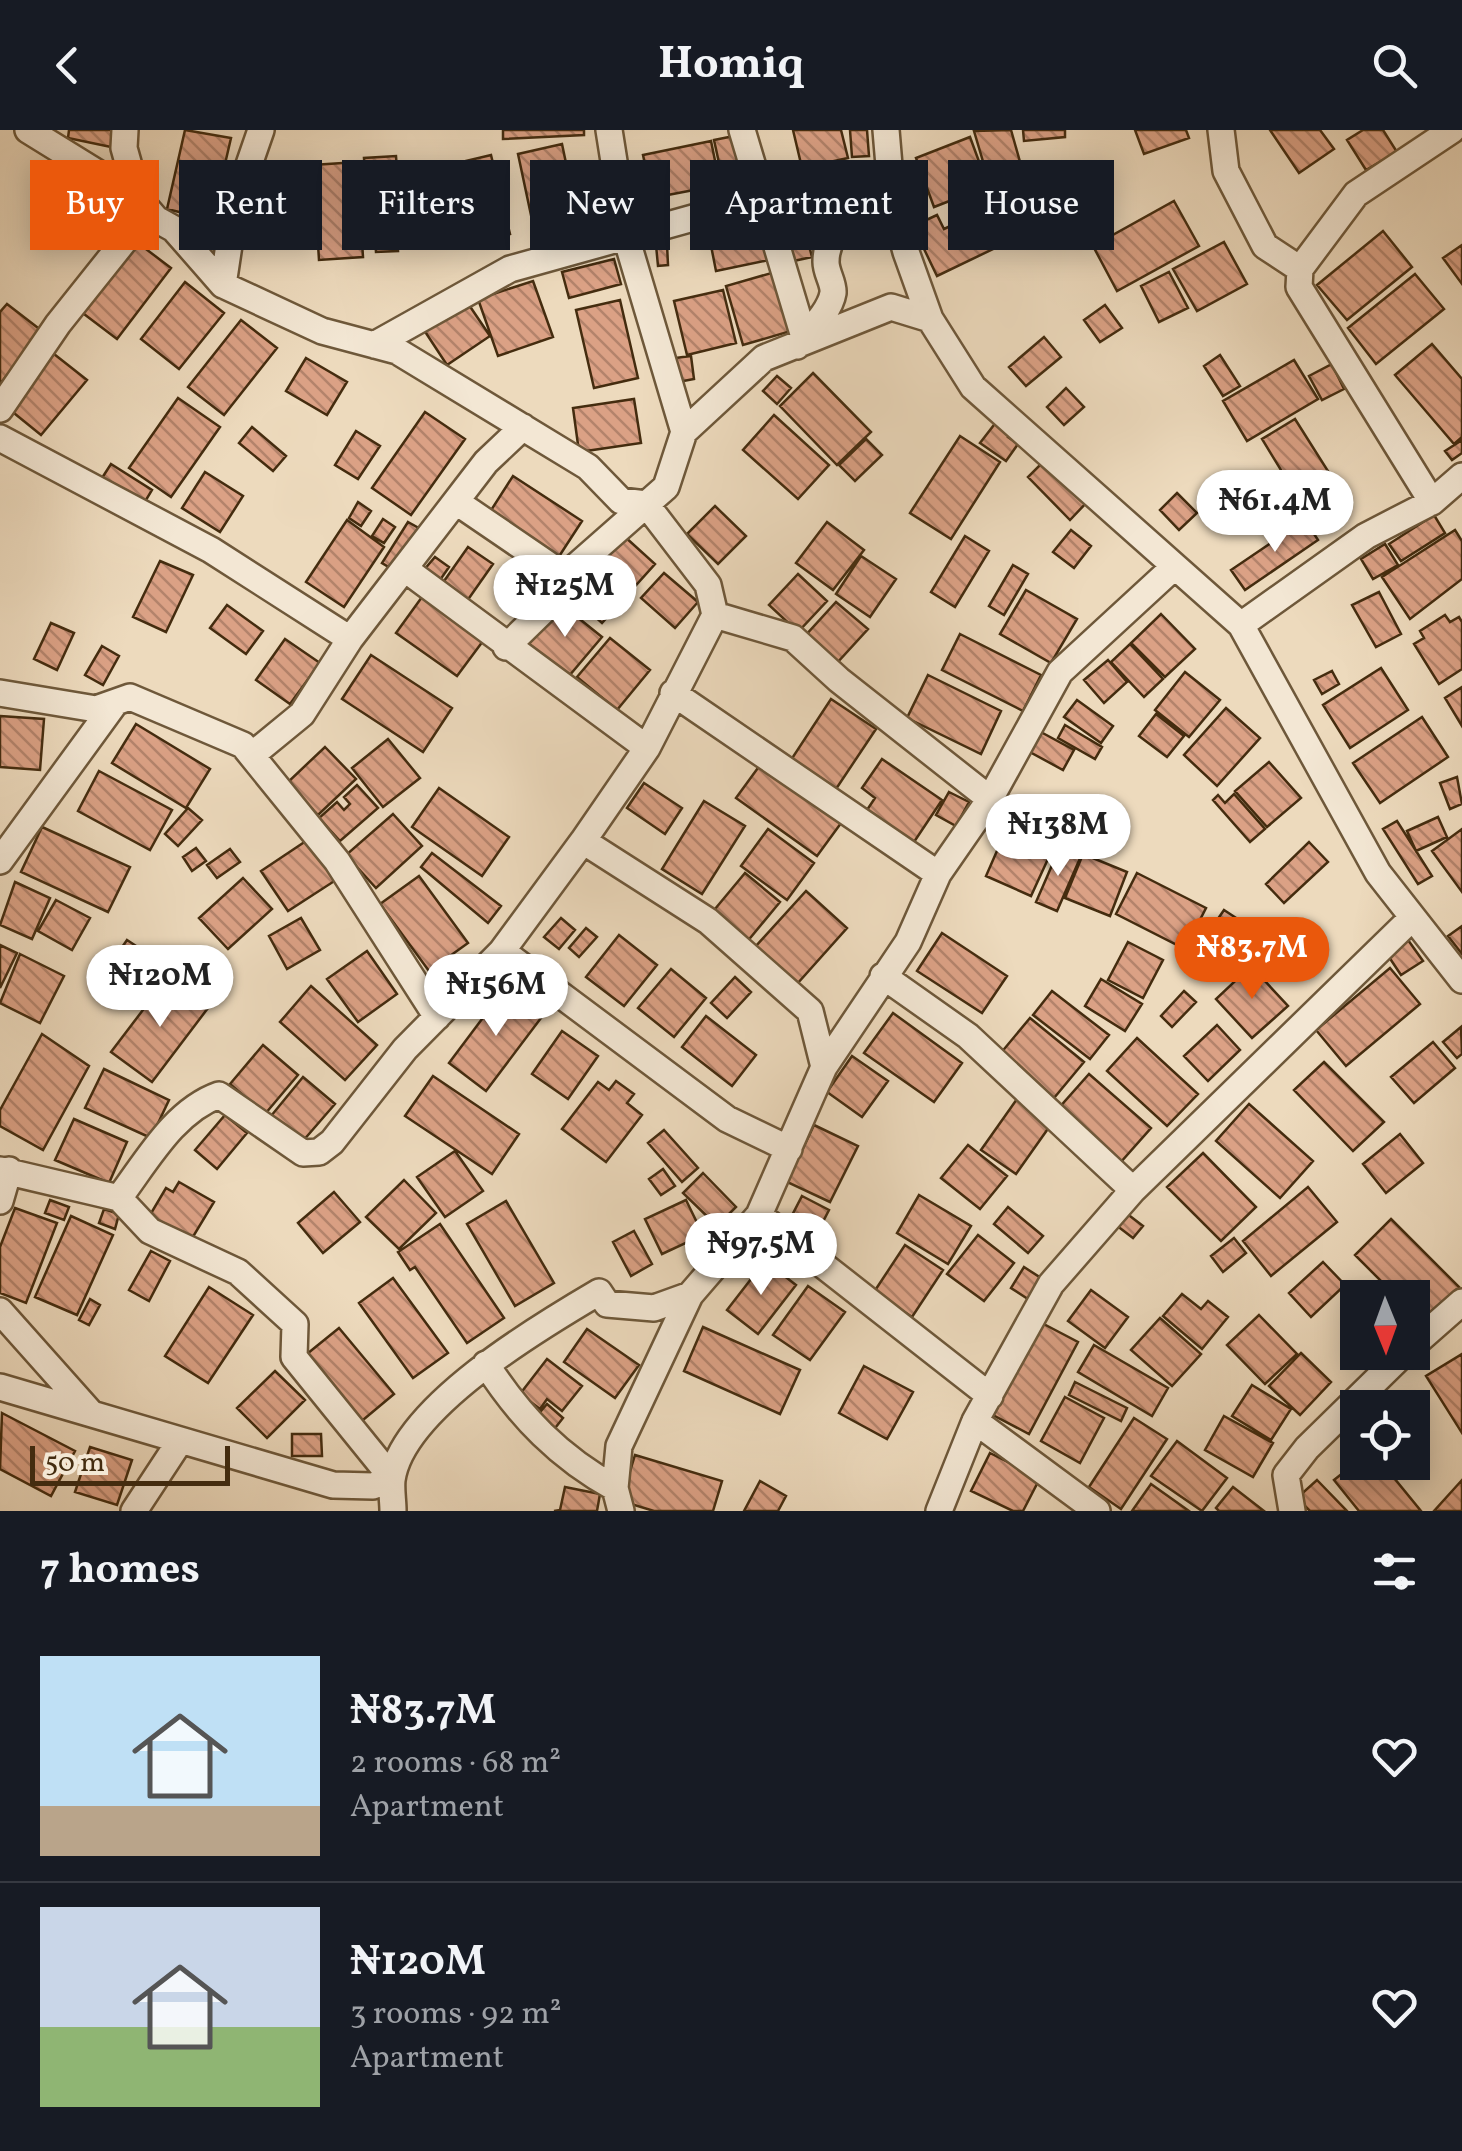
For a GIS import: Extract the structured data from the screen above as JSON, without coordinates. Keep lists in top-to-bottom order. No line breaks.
{"scale_bar":"50 m","north":"bottom","page":{"header":"Homiq","chip":["Buy","Rent","Filters","New","Apartment","House"],"price":["₦61.4M","₦125M","₦138M","₦83.7M","₦120M","₦156M","₦97.5M"],"scale":"50 m","heading":"7 homes","list":[{"name":"₦83.7M","note":"2 rooms · 68 m² · Apartment"},{"name":"₦120M","note":"3 rooms · 92 m² · Apartment"}]}}
